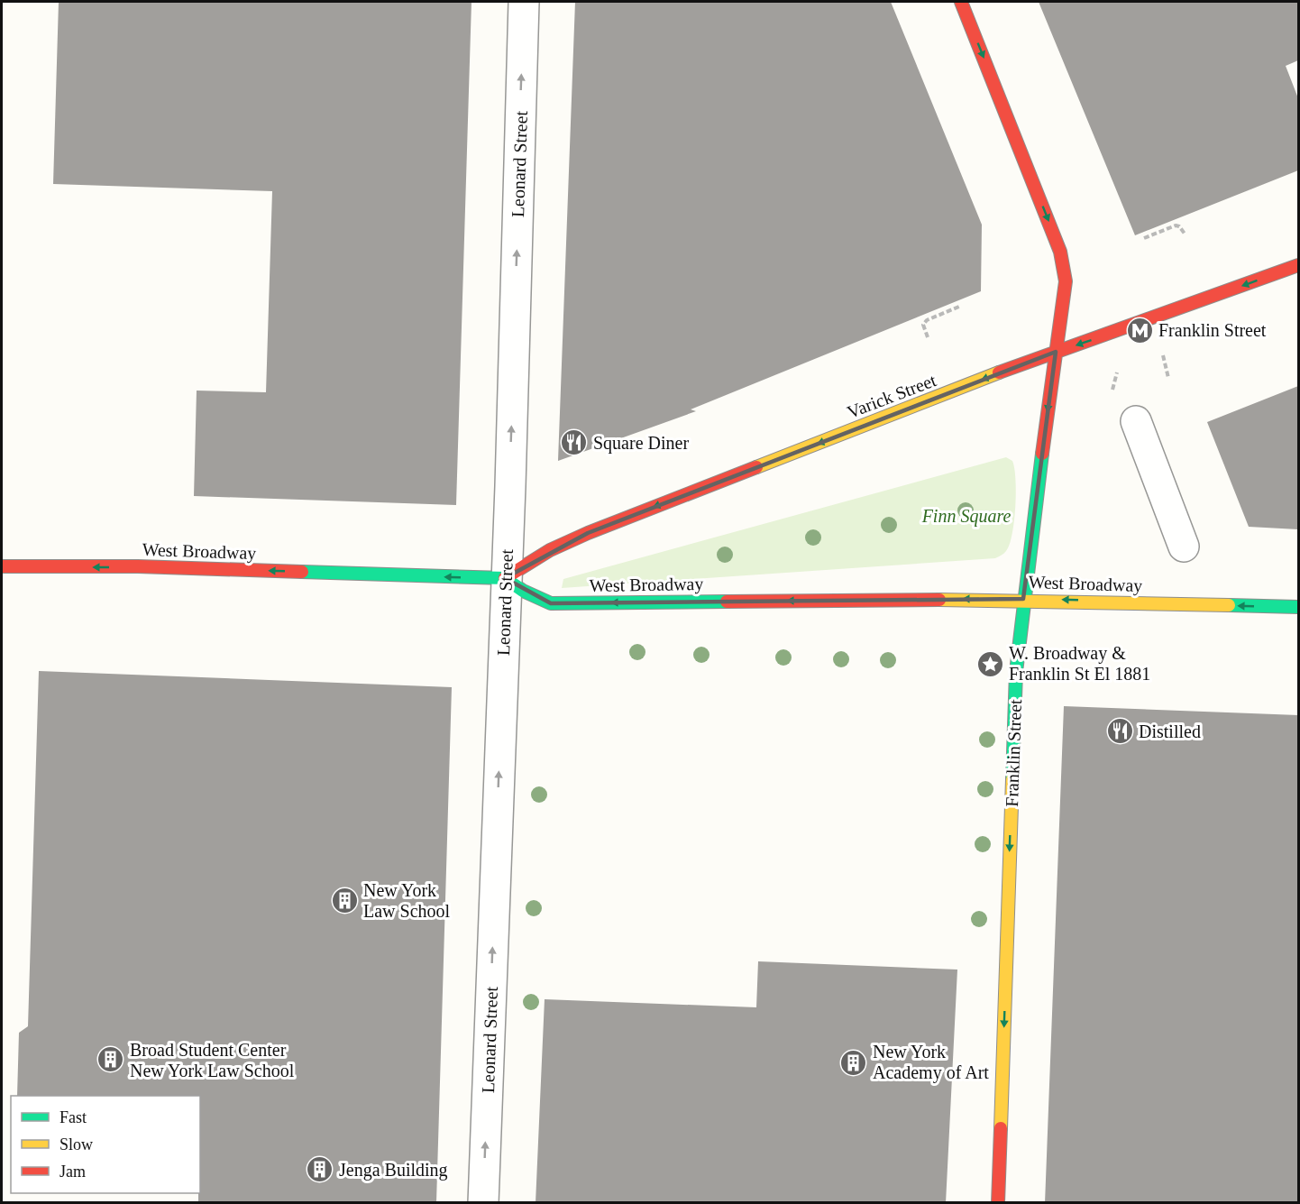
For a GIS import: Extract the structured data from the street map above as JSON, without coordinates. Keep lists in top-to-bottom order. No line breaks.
{"streets":{"main road":["Varick Street","West Broadway","Franklin Street"],"street":["Leonard Street"]},"crossings":[["Leonard Street","Varick Street"],["Leonard Street","West Broadway"],["Varick Street","West Broadway"],["Varick Street","Franklin Street"],["West Broadway","Franklin Street"]],"one_way":["Leonard Street","Varick Street","West Broadway","Franklin Street"],"parks":["Finn Square"],"places":{"metro station":["Franklin Street"],"restaurant":["Square Diner","Distilled"],"place":["W. Broadway & Franklin St El 1881"],"building":["New York Law School","Broad Student Center New York Law School","New York Academy of Art","Jenga Building"]},"legend":["Fast","Slow","Jam"]}
